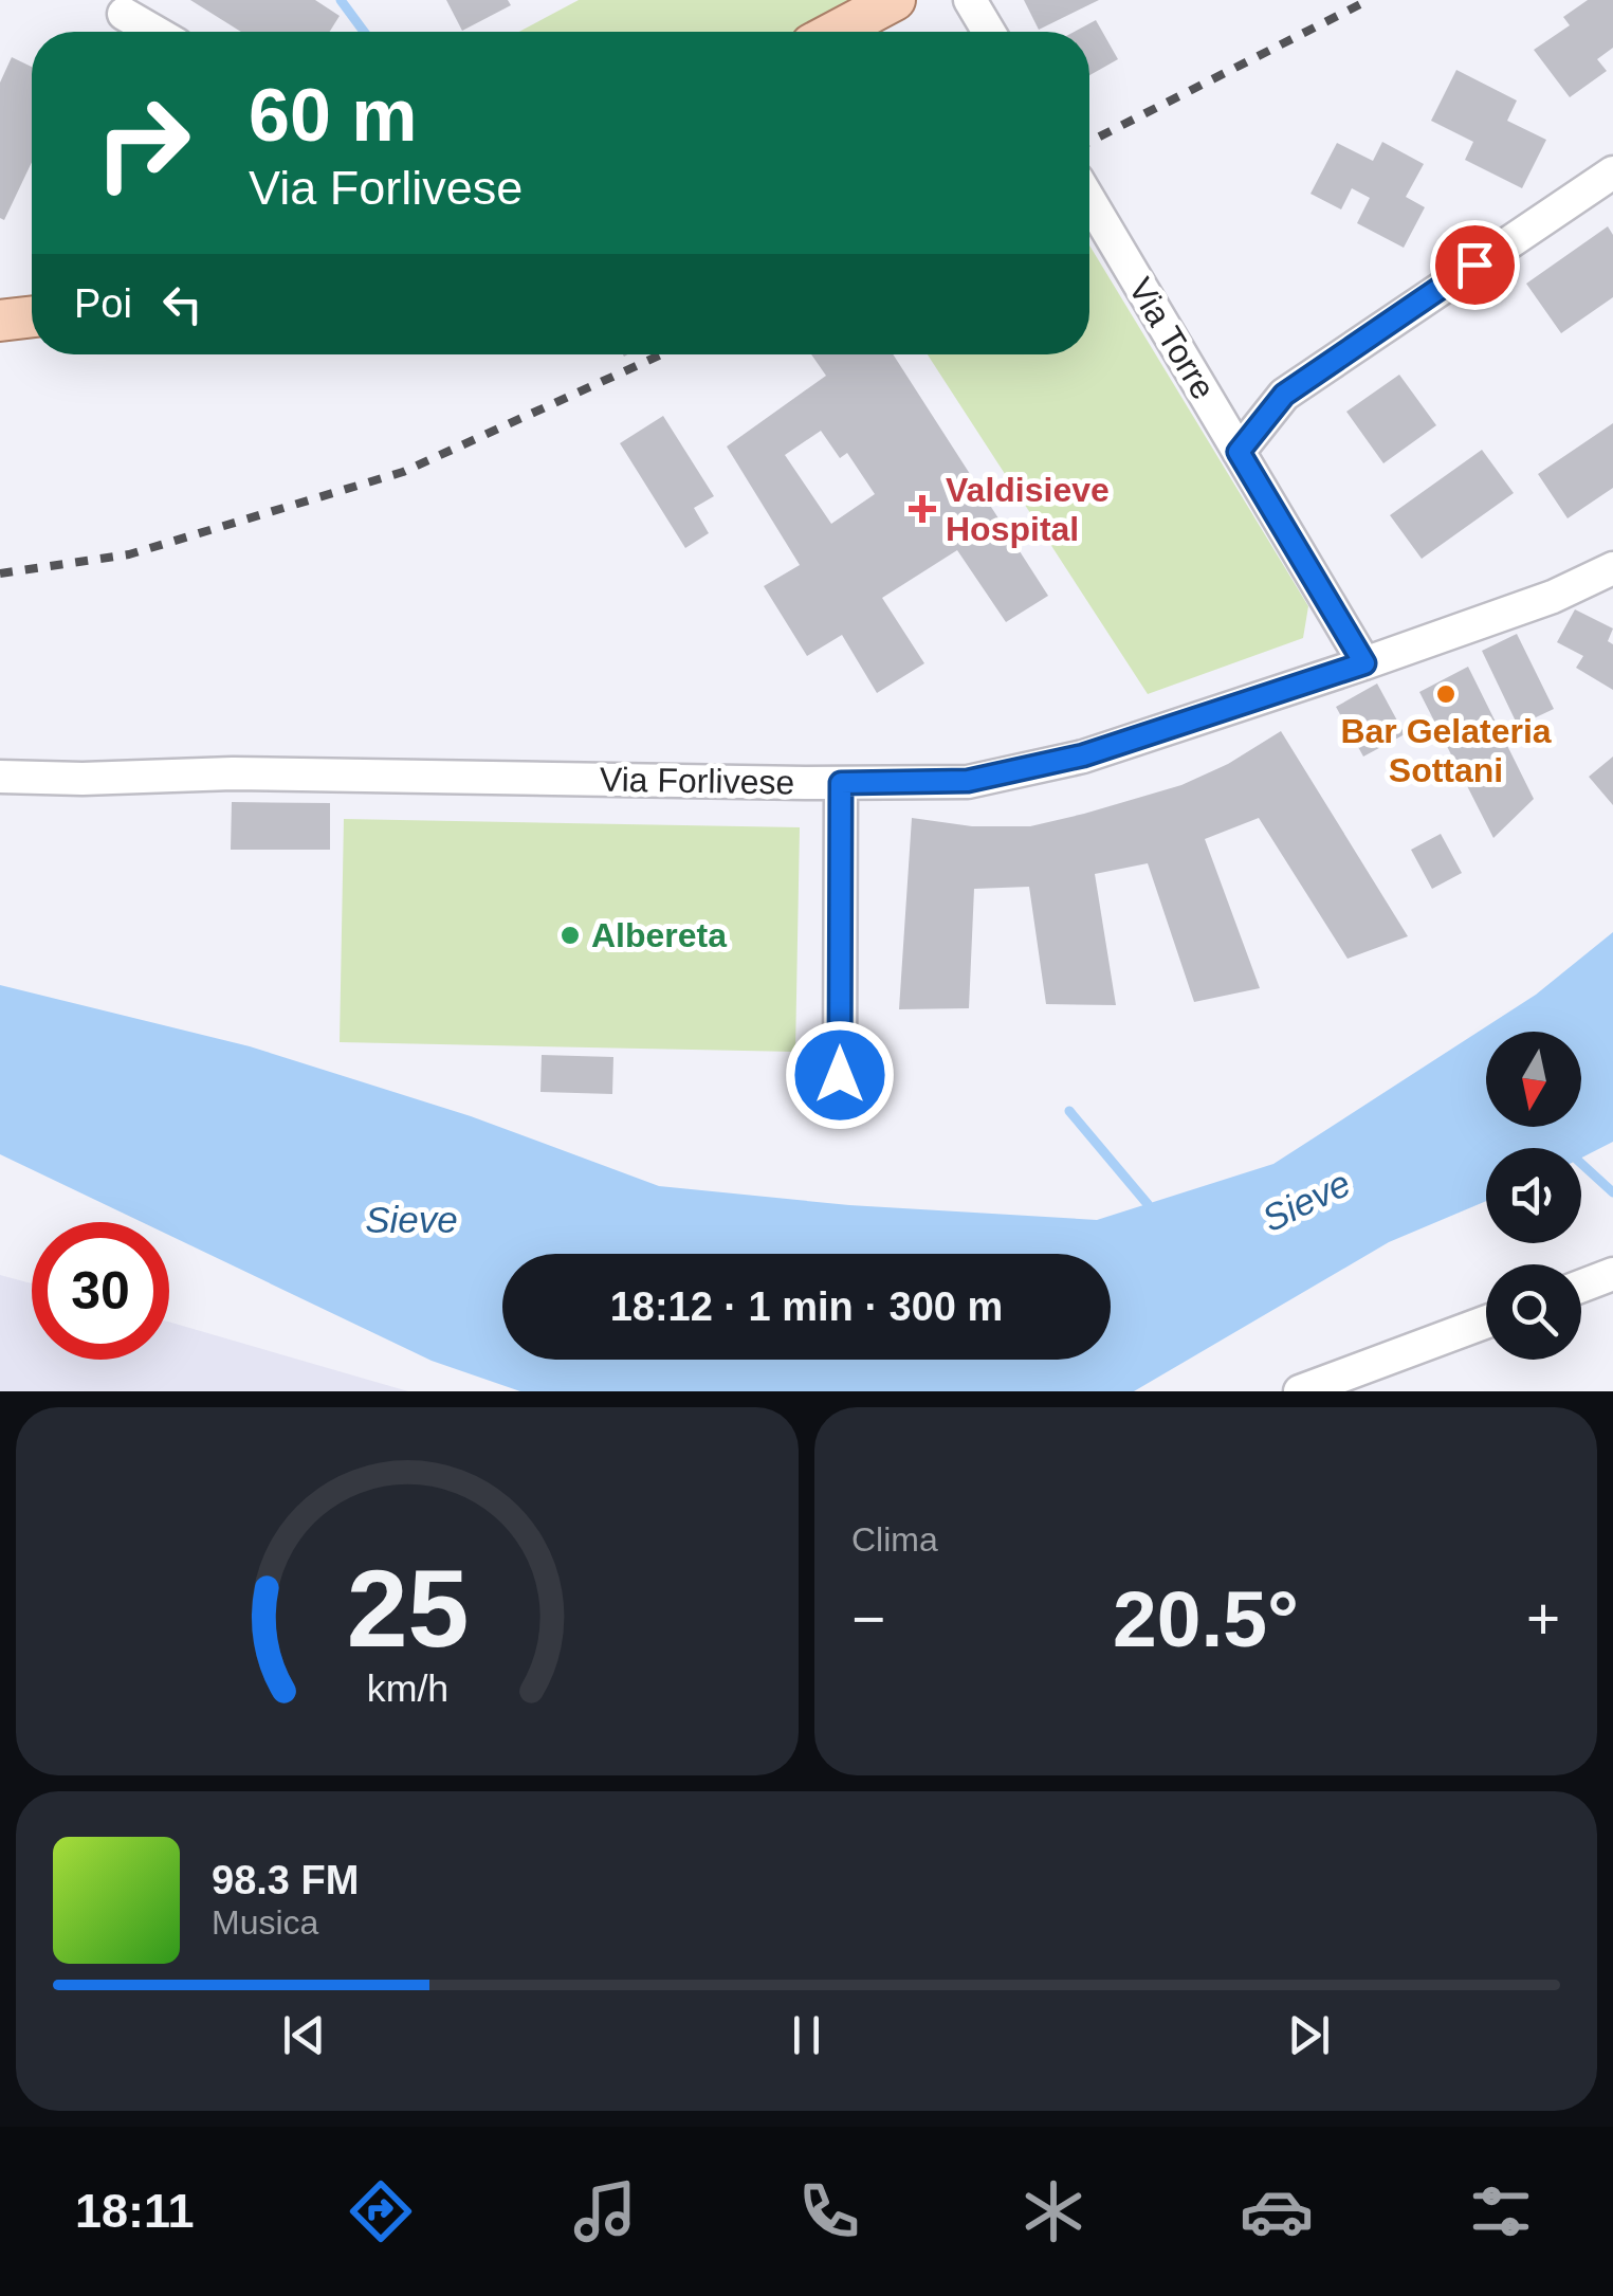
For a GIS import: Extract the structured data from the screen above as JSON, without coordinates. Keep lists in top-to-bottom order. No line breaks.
{"streets":{"street":["Via Torre","Via Forlivese"]},"crossings":[["Via Torre","Via Forlivese"]],"water":["Sieve"],"places":{"health":["Valdisieve Hospital"],"other":["Bar Gelateria Sottani","Albereta"]},"north":"bottom","page":{"turn":["60 m","Via Forlivese"],"then":"Poi","limit":"30","trip":"18:12 · 1 min · 300 m","tile":"Clima","heat":["−","20.5°","+"],"song":["98.3 FM","Musica"],"tabs":"18:11","gauge":["25","km/h"]}}
